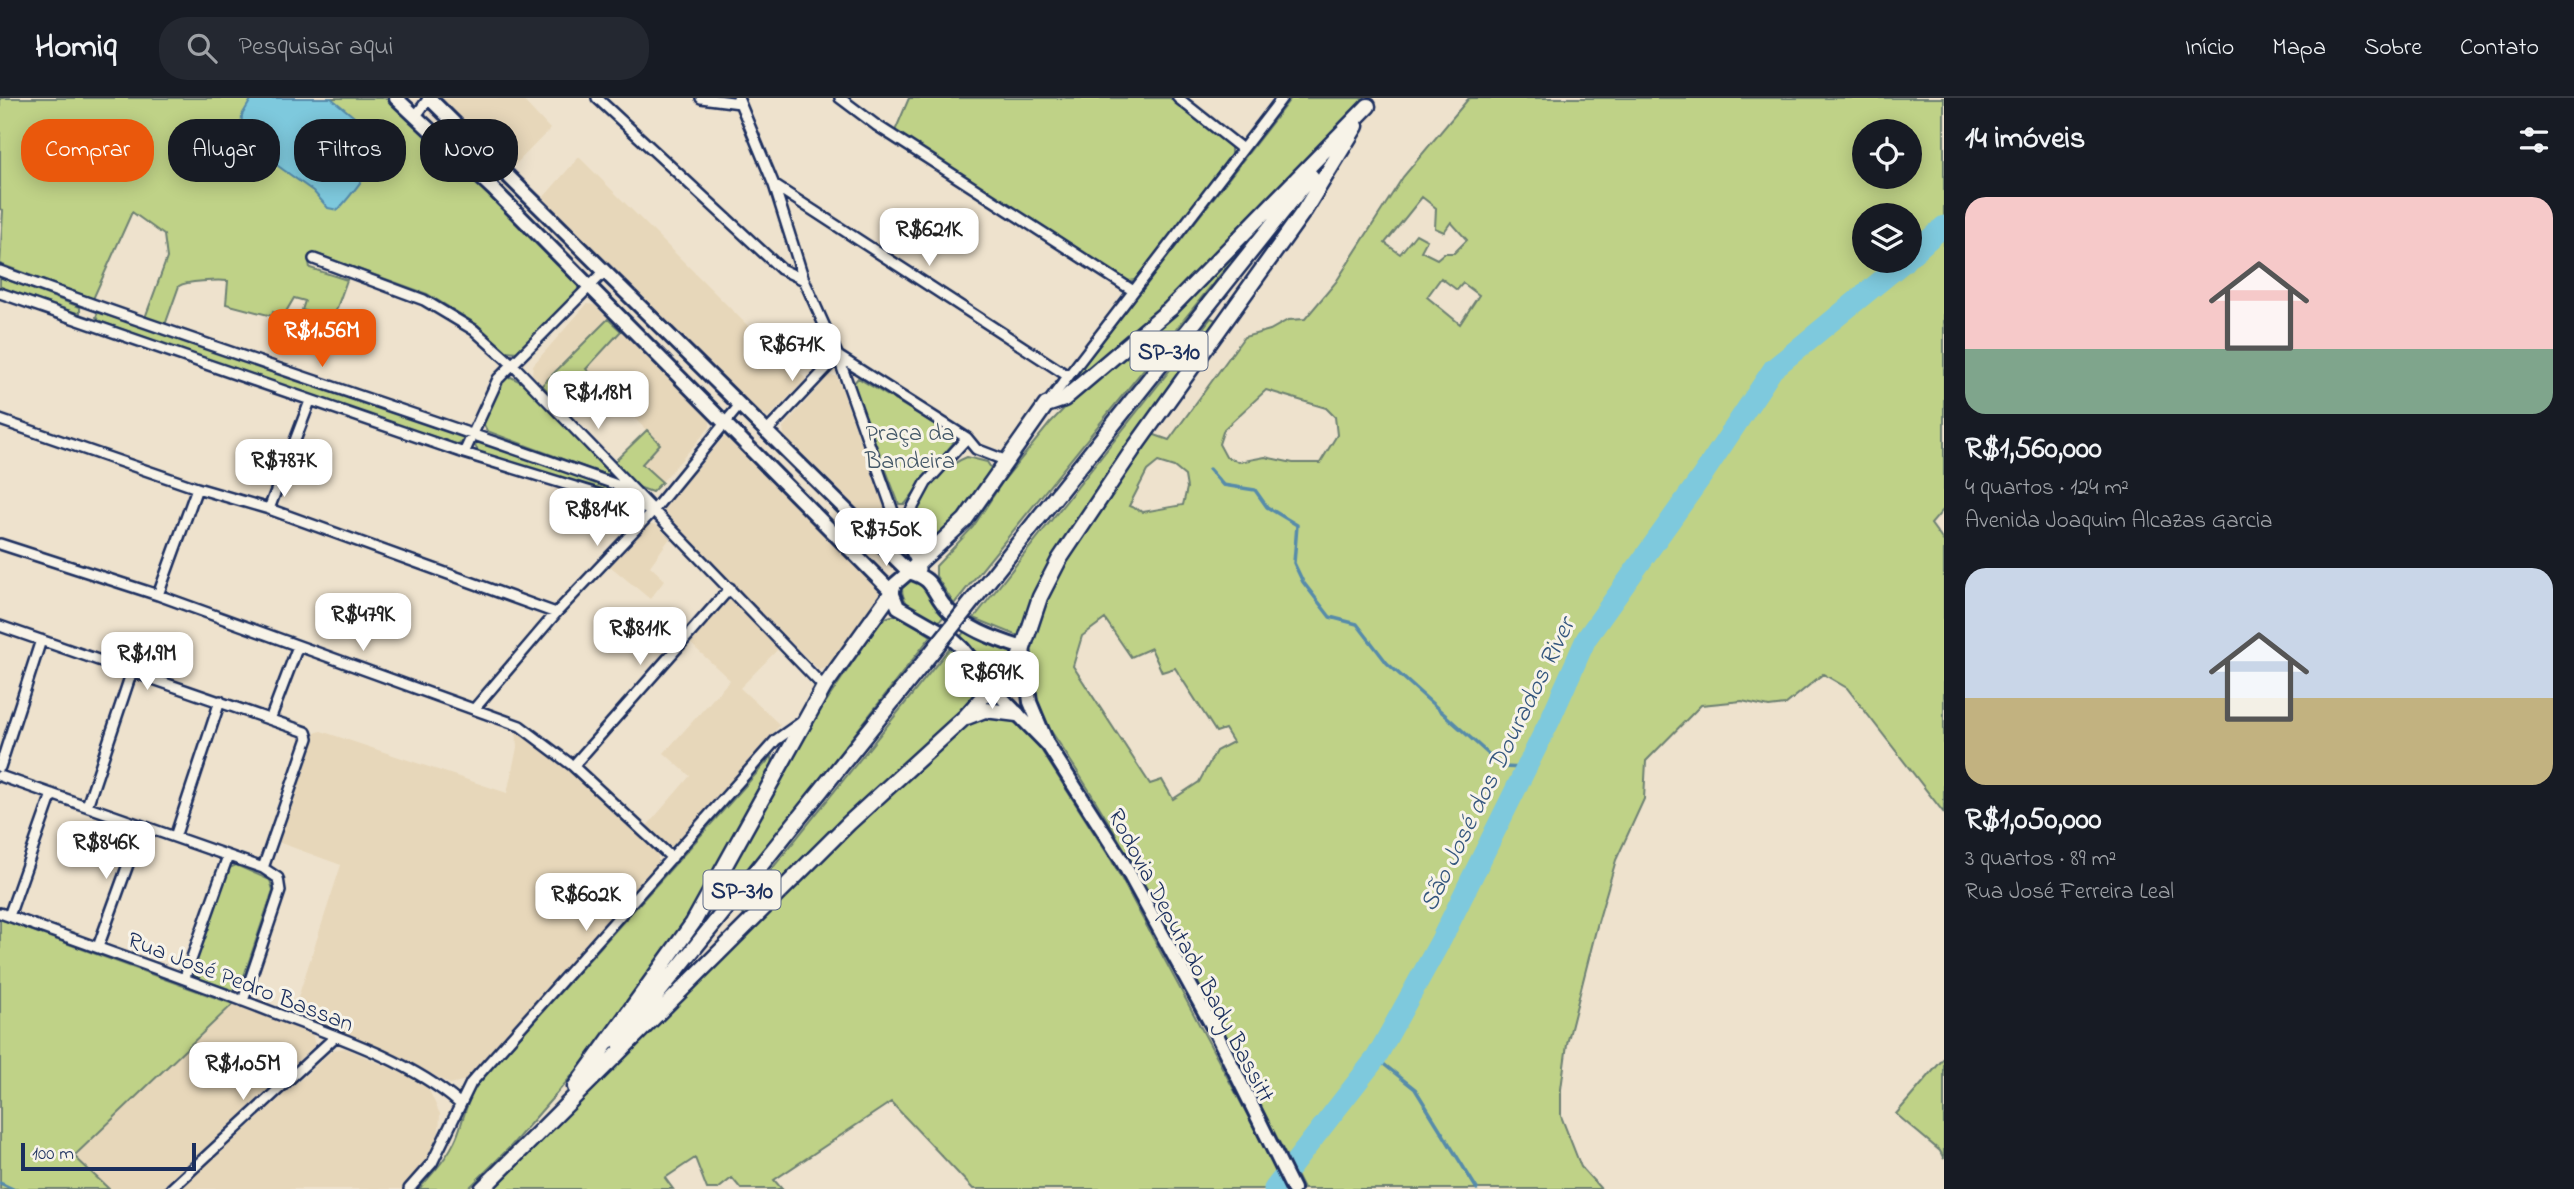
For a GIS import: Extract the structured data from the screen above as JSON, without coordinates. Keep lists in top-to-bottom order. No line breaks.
{"streets":{"main road":["SP-310"],"street":["Rodovia Deputado Bady Bassitt","Rua José Pedro Bassan"]},"water":["São José dos Dourados River"],"parks":["Praça da Bandeira"],"scale_bar":"100 m","page":{"header":"Homiq","search":"Pesquisar aqui","nav":["Início","Mapa","Sobre","Contato"],"heading":"14 imóveis","chip":["Comprar","Alugar","Filtros","Novo"],"list":[{"name":"R$1,560,000","note":"4 quartos · 124 m² · Avenida Joaquim Alcazas Garcia"},{"name":"R$1,050,000","note":"3 quartos · 89 m² · Rua José Ferreira Leal"}],"price":["R$621K","R$1.56M","R$671K","R$1.18M","R$787K","R$814K","R$750K","R$479K","R$811K","R$1.9M","R$691K","R$846K","R$602K","R$1.05M"],"scale":"100 m"}}
